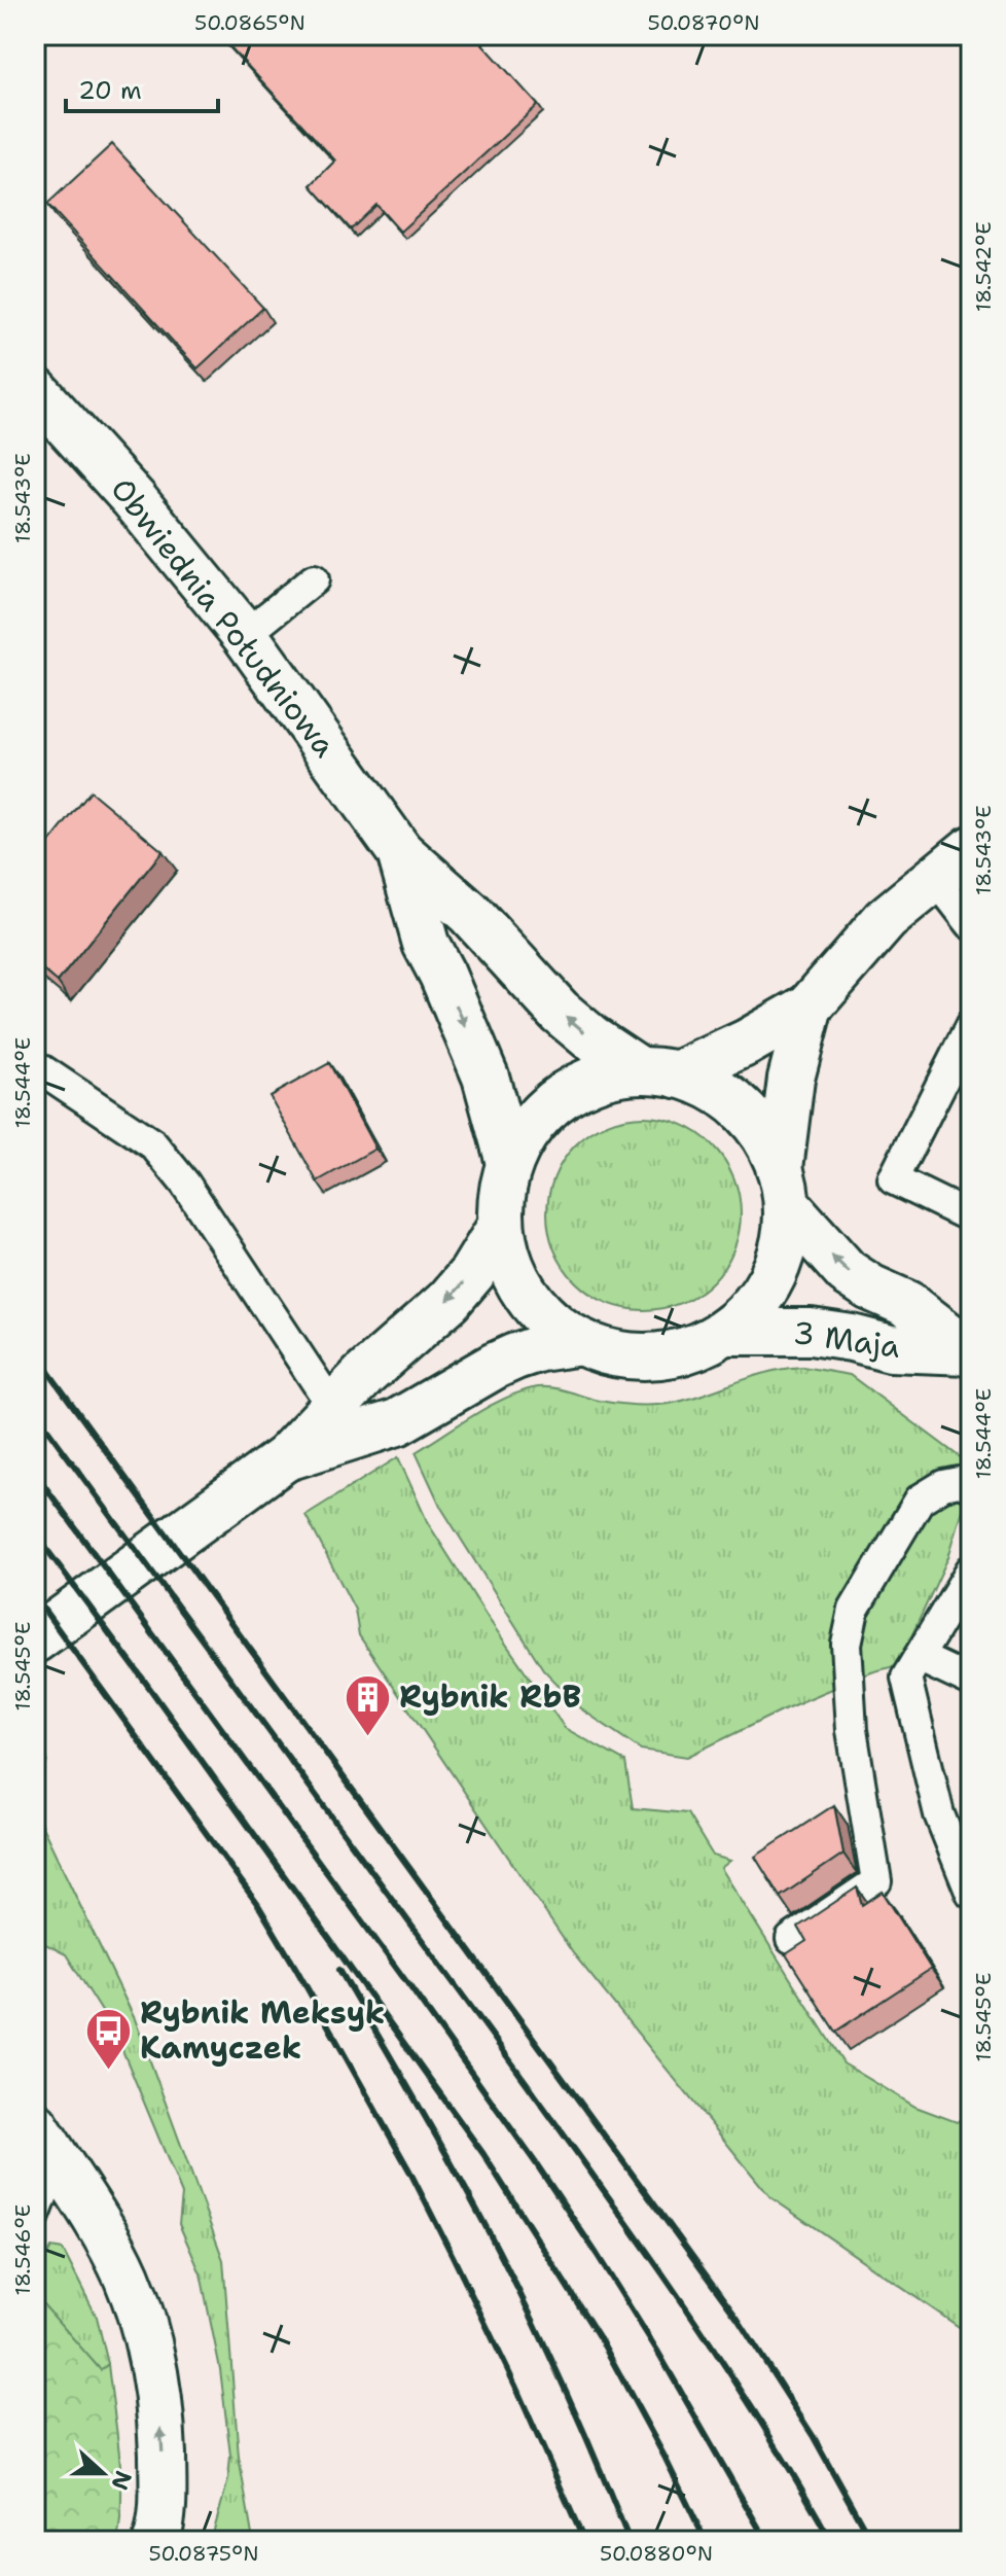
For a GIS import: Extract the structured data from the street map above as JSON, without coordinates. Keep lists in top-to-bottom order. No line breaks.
{"streets":{"main road":["Obwiednia Południowa","3 Maja"]},"crossings":[["Obwiednia Południowa","3 Maja"]],"one_way":["3 Maja"],"places":{"building":["Rybnik RbB"],"bus stop":["Rybnik Meksyk Kamyczek"]},"scale_bar":"20 m","north":"right","coordinates":["50.0865°N","50.0870°N","18.542°E","18.543°E","18.544°E","18.545°E","18.546°E","50.0875°N","50.0880°N"]}
